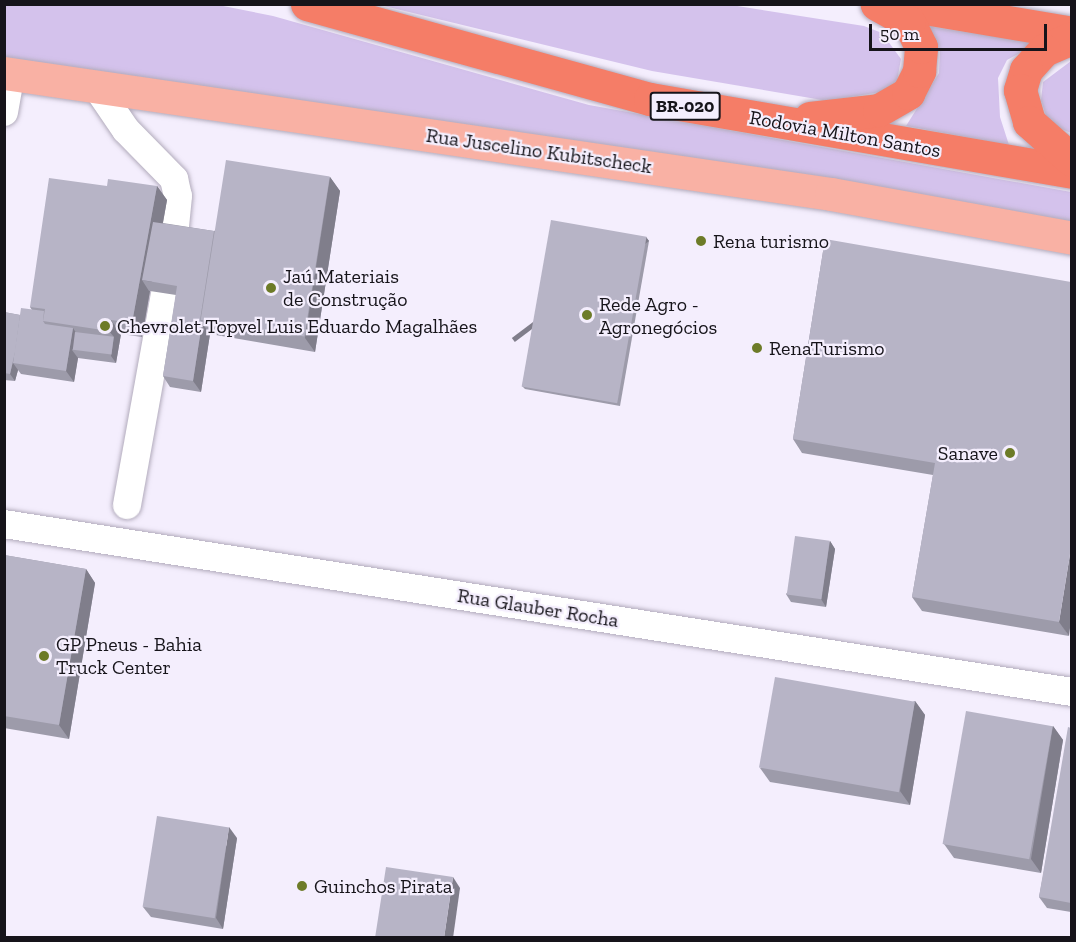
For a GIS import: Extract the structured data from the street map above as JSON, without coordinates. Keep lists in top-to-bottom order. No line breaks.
{"streets":{"highway":["BR-020","Rodovia Milton Santos"],"main road":["Rua Juscelino Kubitscheck"],"street":["Rua Glauber Rocha"]},"places":["Rena turismo","Jaú Materiais de Construção","Rede Agro - Agronegócios","Chevrolet Topvel Luis Eduardo Magalhães","RenaTurismo","Sanave","GP Pneus - Bahia Truck Center","Guinchos Pirata"],"scale_bar":"50 m"}
